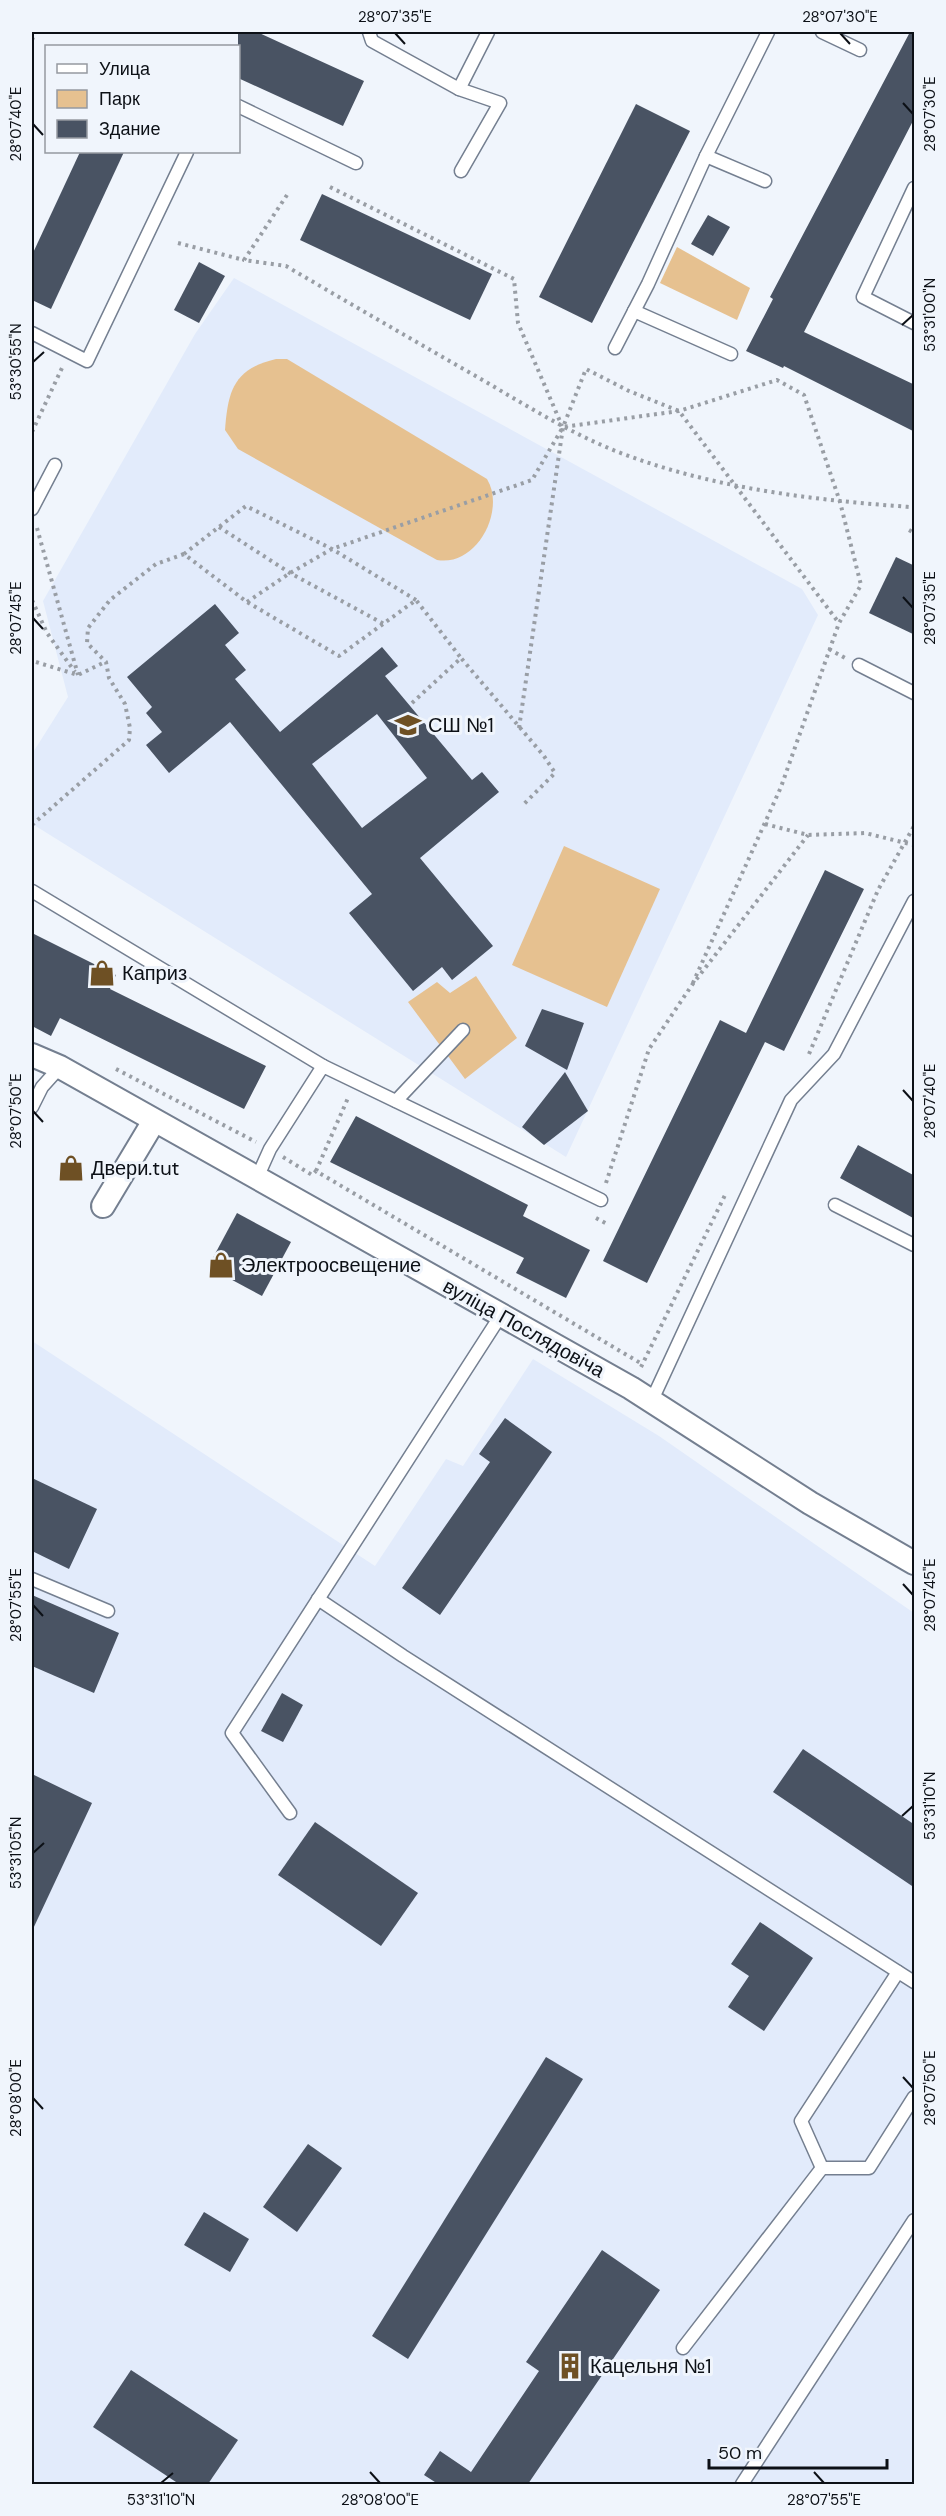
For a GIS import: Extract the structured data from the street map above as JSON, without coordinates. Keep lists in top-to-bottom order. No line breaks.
{"streets":{"street":["вуліца Послядовіча"]},"places":{"school or university":["СШ №1"],"shop":["Каприз","Двери.tut","Электроосвещение"],"building":["Кацельня №1"]},"legend":["Улица","Парк","Здание"],"scale_bar":"50 m","coordinates":["28°07'35\"E","28°07'30\"E","28°07'40\"E","53°31'00\"N","53°30'55\"N","28°07'45\"E","28°07'50\"E","28°07'55\"E","53°31'10\"N","53°31'05\"N","28°08'00\"E"]}
